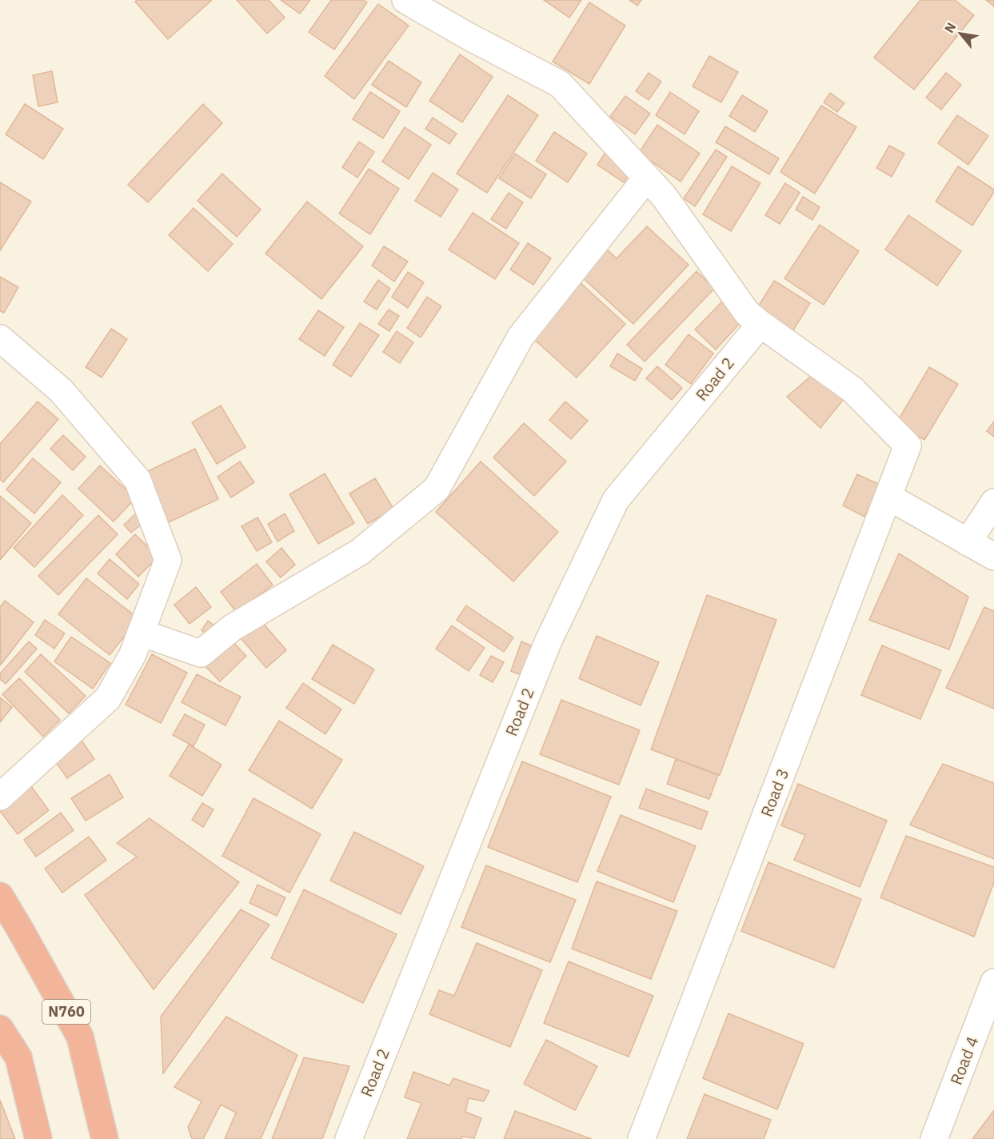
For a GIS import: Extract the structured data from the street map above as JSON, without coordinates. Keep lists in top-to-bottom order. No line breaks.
{"streets":{"highway":["N760"],"street":["Road 2","Road 3","Road 4"]},"crossings":[["Road 2","Road 3"]],"north":"top left"}
